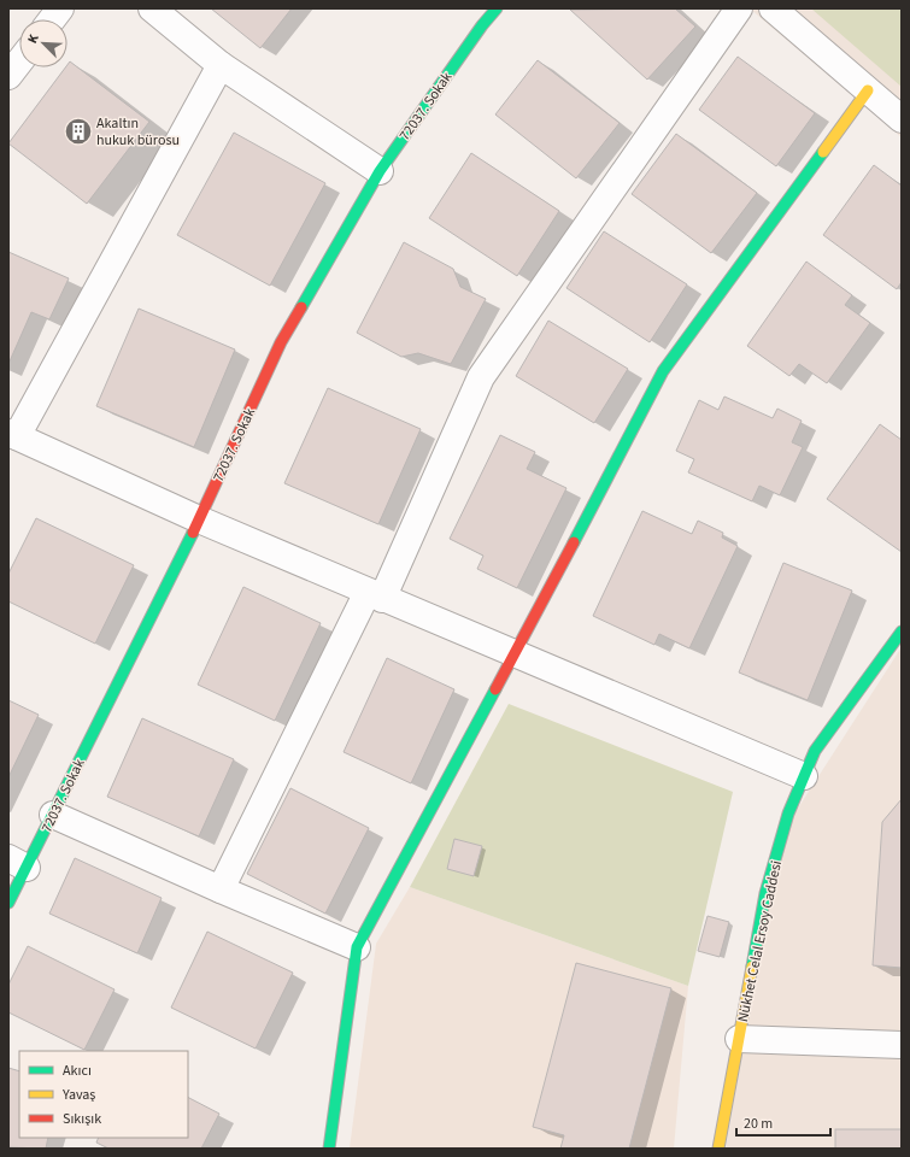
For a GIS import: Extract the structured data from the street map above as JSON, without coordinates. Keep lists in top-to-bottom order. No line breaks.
{"streets":{"street":["72037. Sokak","Nükhet Celal Ersoy Caddesi"]},"places":{"building":["Akaltın hukuk bürosu"]},"legend":["Akıcı","Yavaş","Sıkışık"],"scale_bar":"20 m","north":"top left"}
